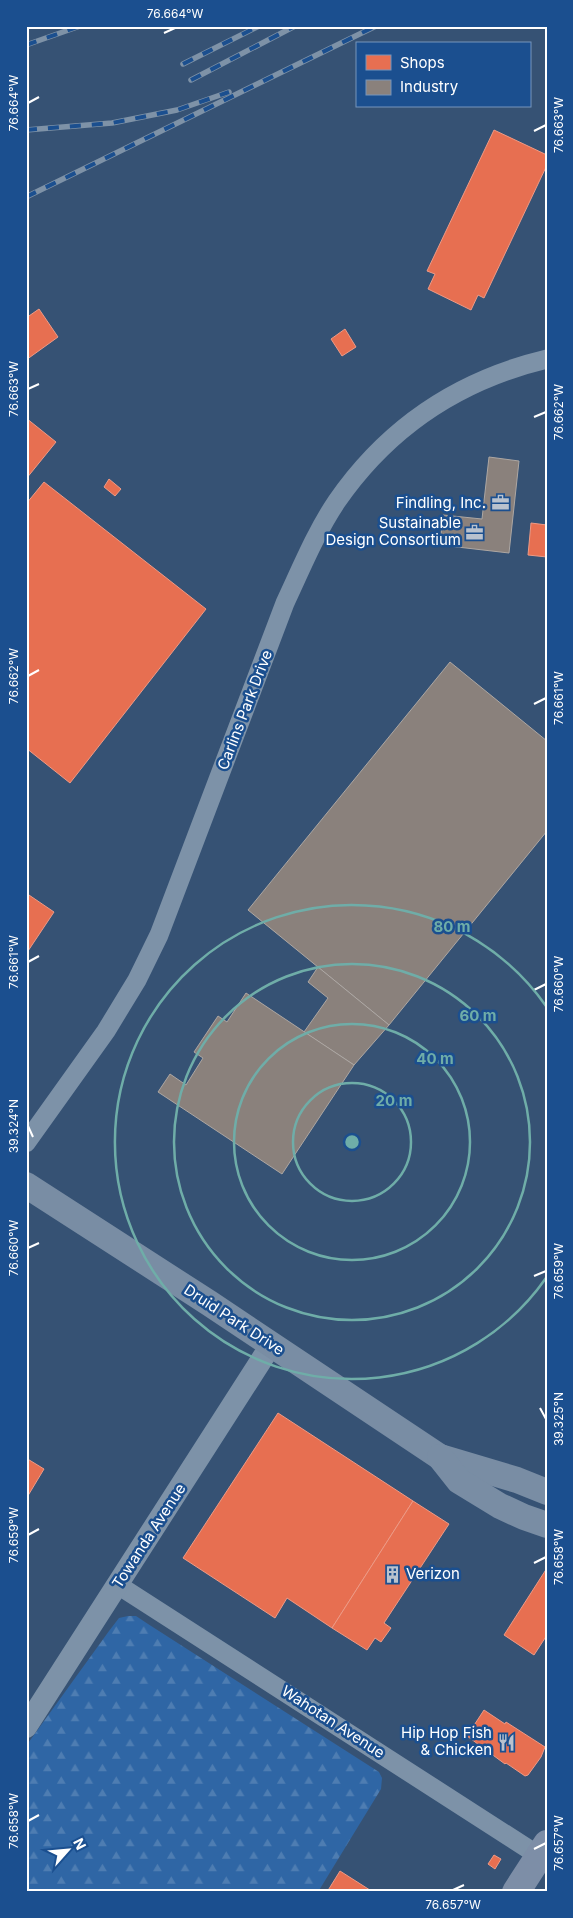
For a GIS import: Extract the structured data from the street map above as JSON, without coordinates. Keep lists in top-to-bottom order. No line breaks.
{"streets":{"main road":["Druid Park Drive"],"street":["Carlins Park Drive","Towanda Avenue","Wahotan Avenue"]},"crossings":[["Druid Park Drive","Towanda Avenue"],["Towanda Avenue","Wahotan Avenue"]],"places":{"office":["Findling, Inc.","Sustainable Design Consortium"],"building":["Verizon"],"restaurant":["Hip Hop Fish & Chicken"]},"legend":["Shops","Industry"],"north":"top right","coordinates":["76.664°W","76.663°W","76.662°W","76.661°W","76.660°W","39.324°N","76.659°W","39.325°N","76.658°W","76.657°W"],"rings":["80 m","60 m","40 m","20 m"]}
